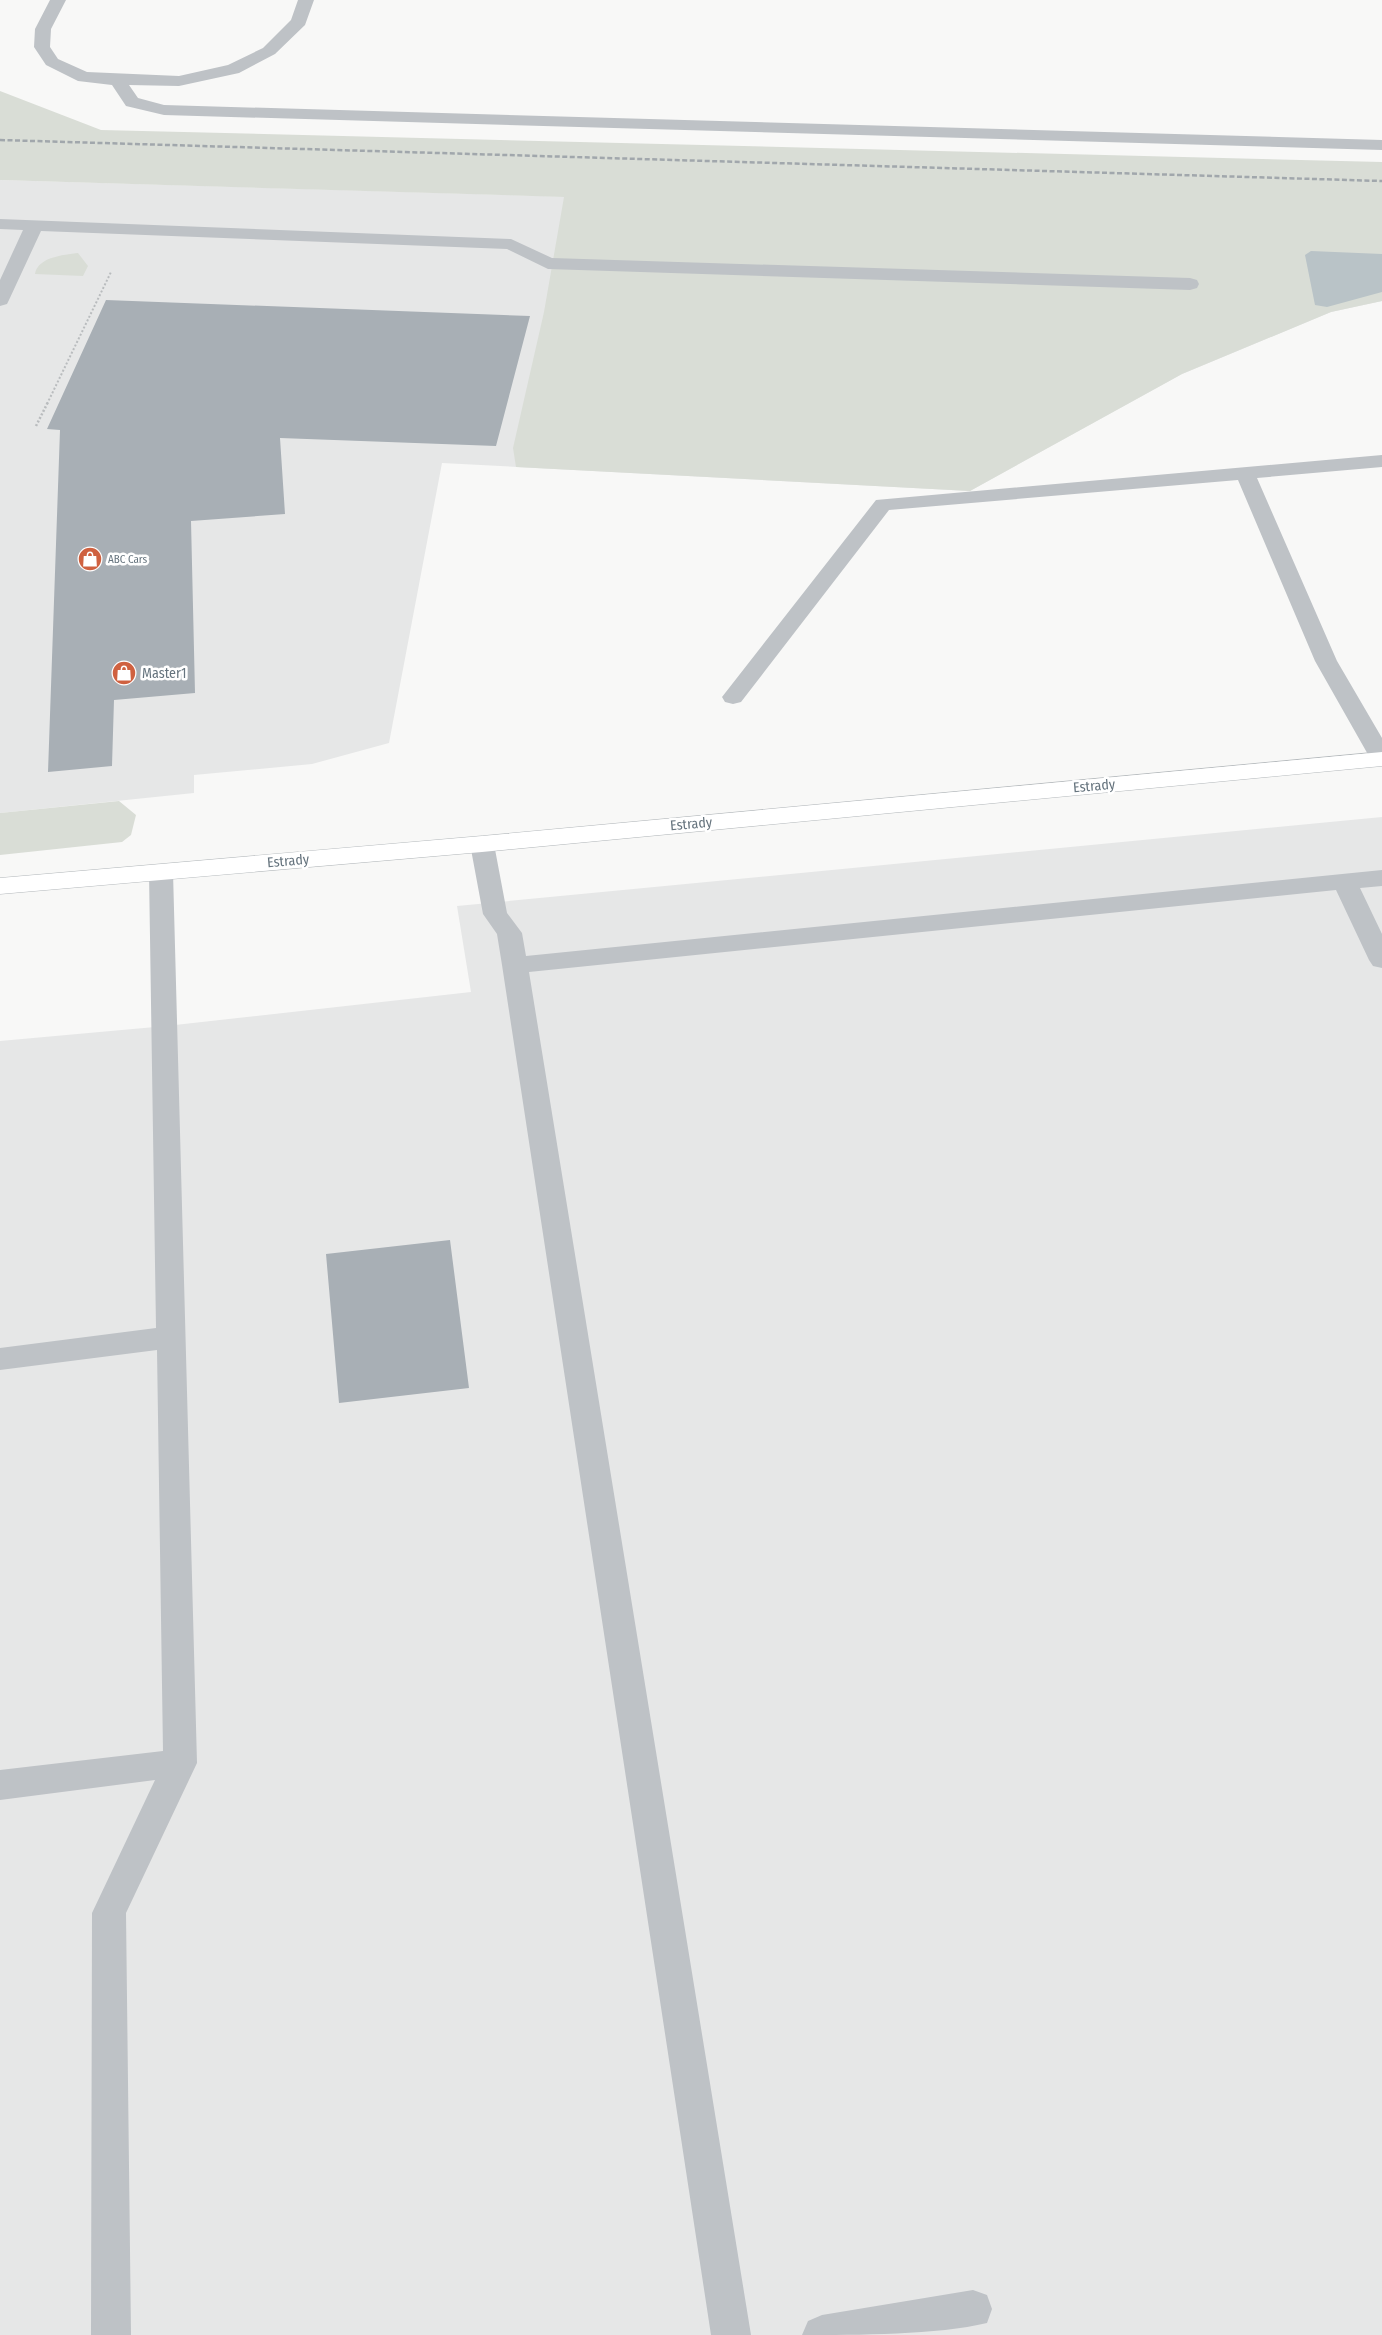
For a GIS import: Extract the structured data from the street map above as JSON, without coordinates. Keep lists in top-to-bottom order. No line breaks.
{"streets":{"main road":["Estrady"]},"places":{"shop":["ABC Cars","Master1"]}}
